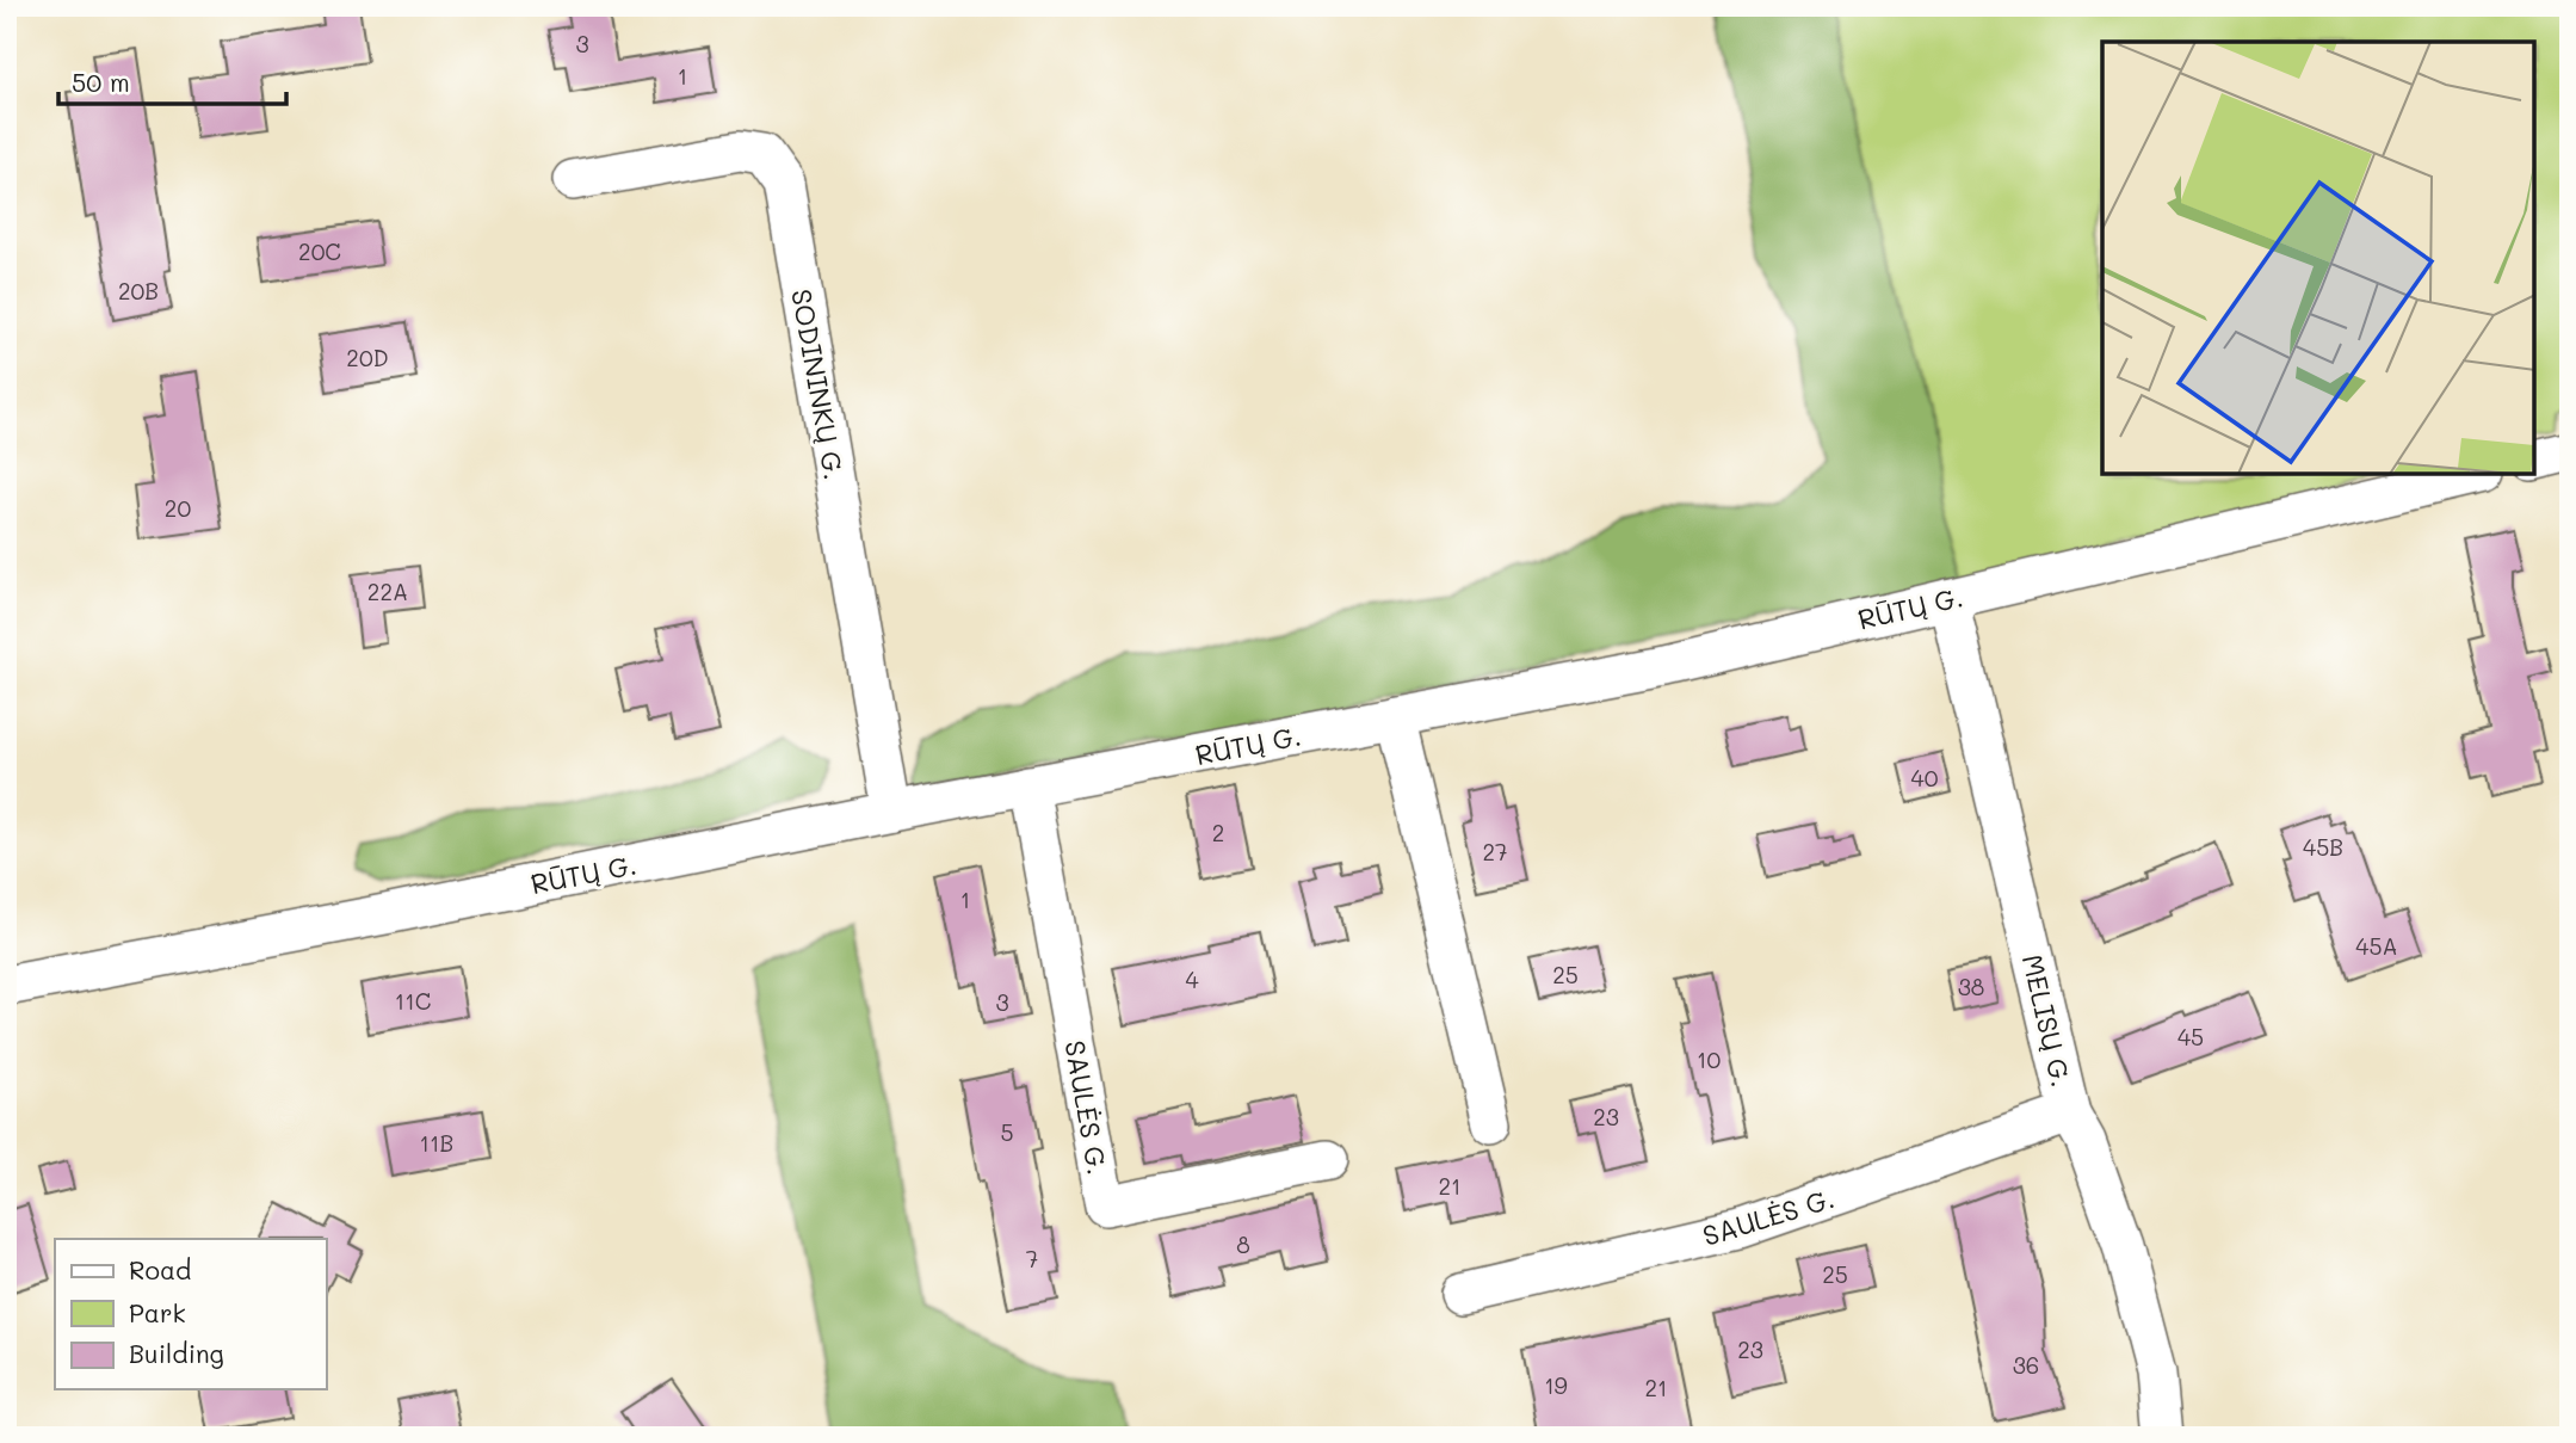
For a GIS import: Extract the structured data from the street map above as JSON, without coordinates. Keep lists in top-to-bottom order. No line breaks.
{"streets":{"street":["SODININKŲ G.","RŪTŲ G.","MELISŲ G.","SAULĖS G."]},"crossings":[["SODININKŲ G.","RŪTŲ G."],["RŪTŲ G.","MELISŲ G."],["RŪTŲ G.","SAULĖS G."],["MELISŲ G.","SAULĖS G."]],"house_numbers":["3","1","20C","20B","20D","20","22A","40","2","45B","27","1","45A","25","4","38","11C","3","45","10","23","5","11B","21","8","7","25","23","36","19","21"],"legend":["Road","Park","Building"],"scale_bar":"50 m"}
